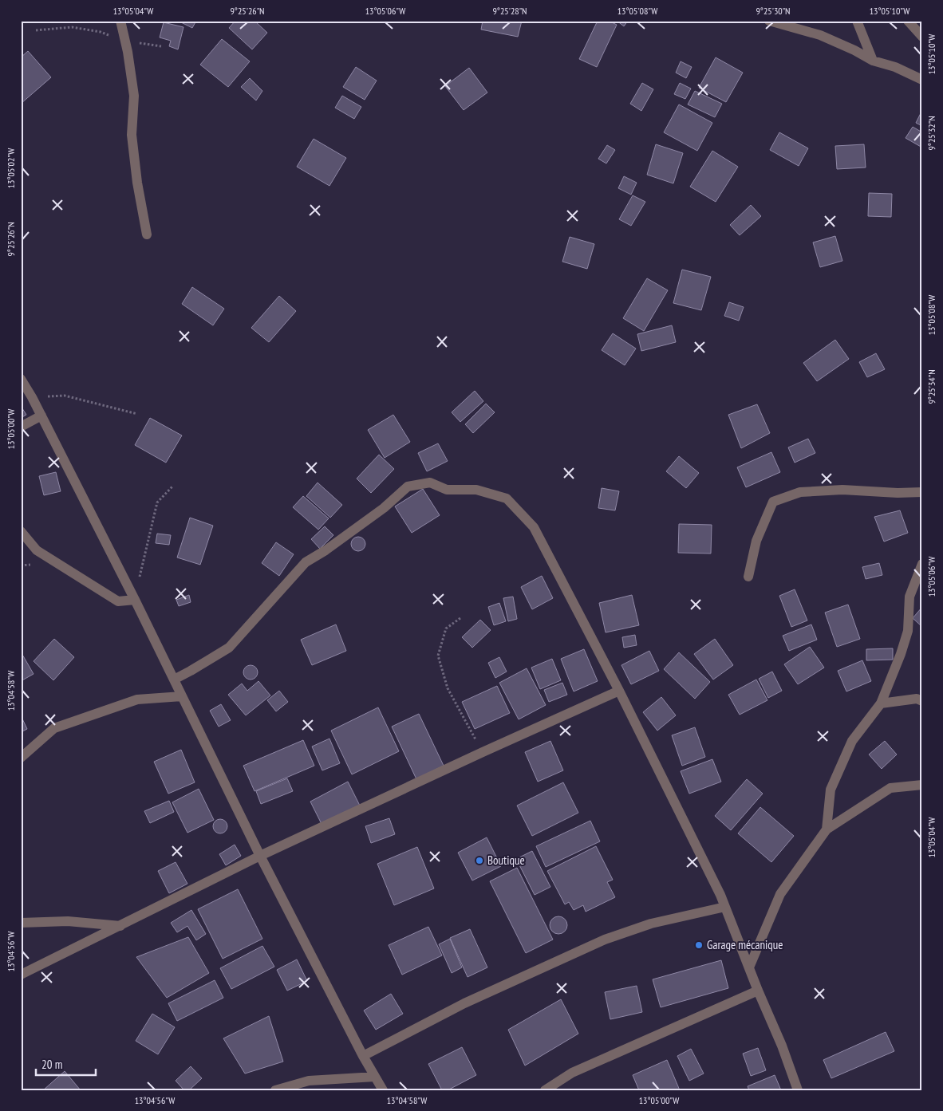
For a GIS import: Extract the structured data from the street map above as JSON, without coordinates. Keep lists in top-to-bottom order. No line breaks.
{"places":["Boutique","Garage mécanique"],"scale_bar":"20 m","coordinates":["13°05'04\"W","9°25'26\"N","13°05'06\"W","9°25'28\"N","13°05'08\"W","9°25'30\"N","13°05'10\"W","9°25'32\"N","13°05'02\"W","9°25'34\"N","13°05'00\"W","13°04'58\"W","13°04'56\"W"]}
